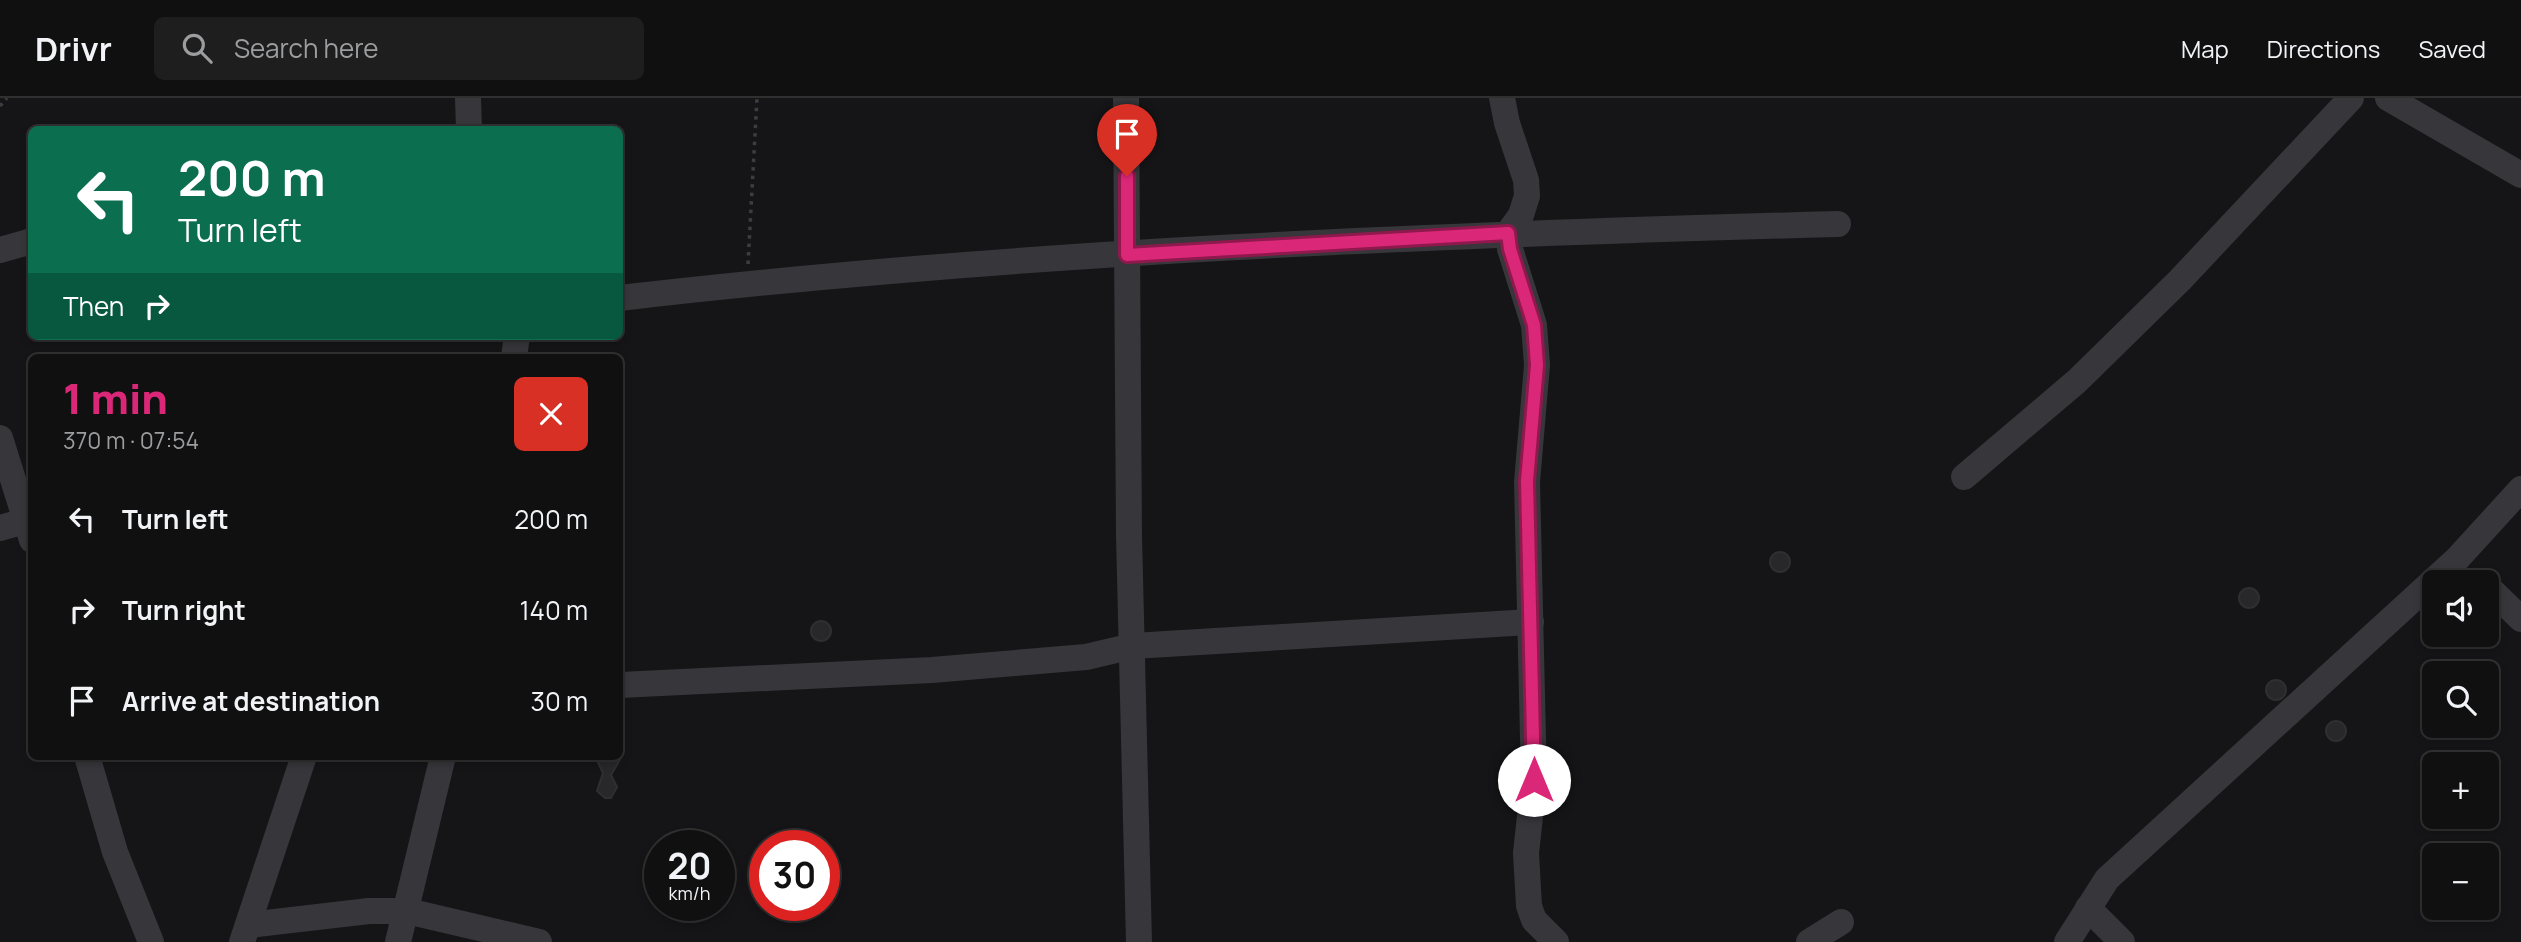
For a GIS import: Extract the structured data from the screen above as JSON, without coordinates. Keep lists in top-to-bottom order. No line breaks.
{"page":{"header":"Drivr","search":"Search here","nav":["Map","Directions","Saved"],"turn":["200 m","Turn left"],"then":"Then","heading":["1 min","370 m · 07:54"],"list":[{"name":"Turn left","value":"200 m"},{"name":"Turn right","value":"140 m"},{"name":"Arrive at destination","value":"30 m"}],"map_buttons":["+","−"],"speed":"20 km/h","limit":"30"}}
